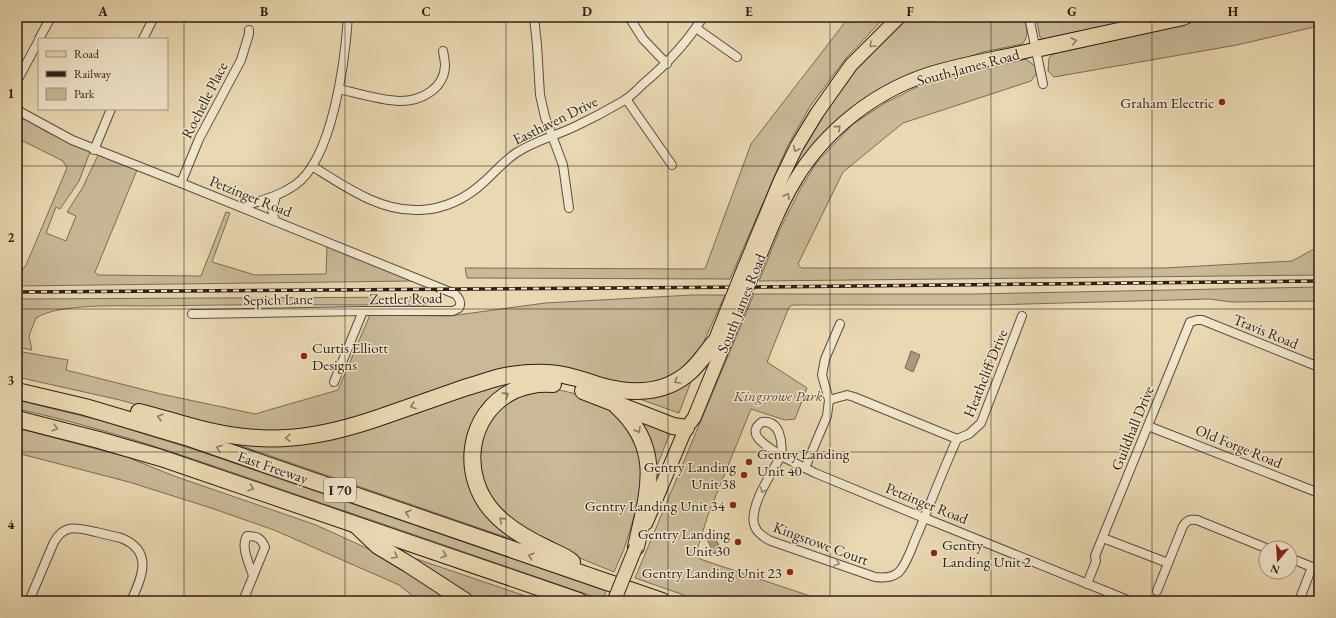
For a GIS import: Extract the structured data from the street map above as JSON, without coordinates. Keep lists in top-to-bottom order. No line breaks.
{"streets":{"highway":["South James Road","East Freeway","I 70"],"street":["Rochelle Place","Easthaven Drive","Petzinger Road","Zettler Road","Sepich Lane","Travis Road","Heathcliff Drive","Guildhall Drive","Old Forge Road","Kingsrowe Court"]},"crossings":[["Rochelle Place","Petzinger Road"],["Petzinger Road","Zettler Road"],["Petzinger Road","Guildhall Drive"],["Petzinger Road","Kingsrowe Court"],["Zettler Road","Sepich Lane"],["Travis Road","Guildhall Drive"],["Guildhall Drive","Old Forge Road"]],"parks":["Kingsrowe Park"],"places":["Graham Electric","Curtis Elliott Designs","Gentry Landing Unit 40","Gentry Landing Unit 38","Gentry Landing Unit 34","Gentry Landing Unit 30","Gentry Landing Unit 2","Gentry Landing Unit 23"],"legend":["Road","Railway","Park"],"north":"bottom","grid":{"columns":["A","B","C","D","E","F","G","H"],"rows":["1","2","3","4"]}}
